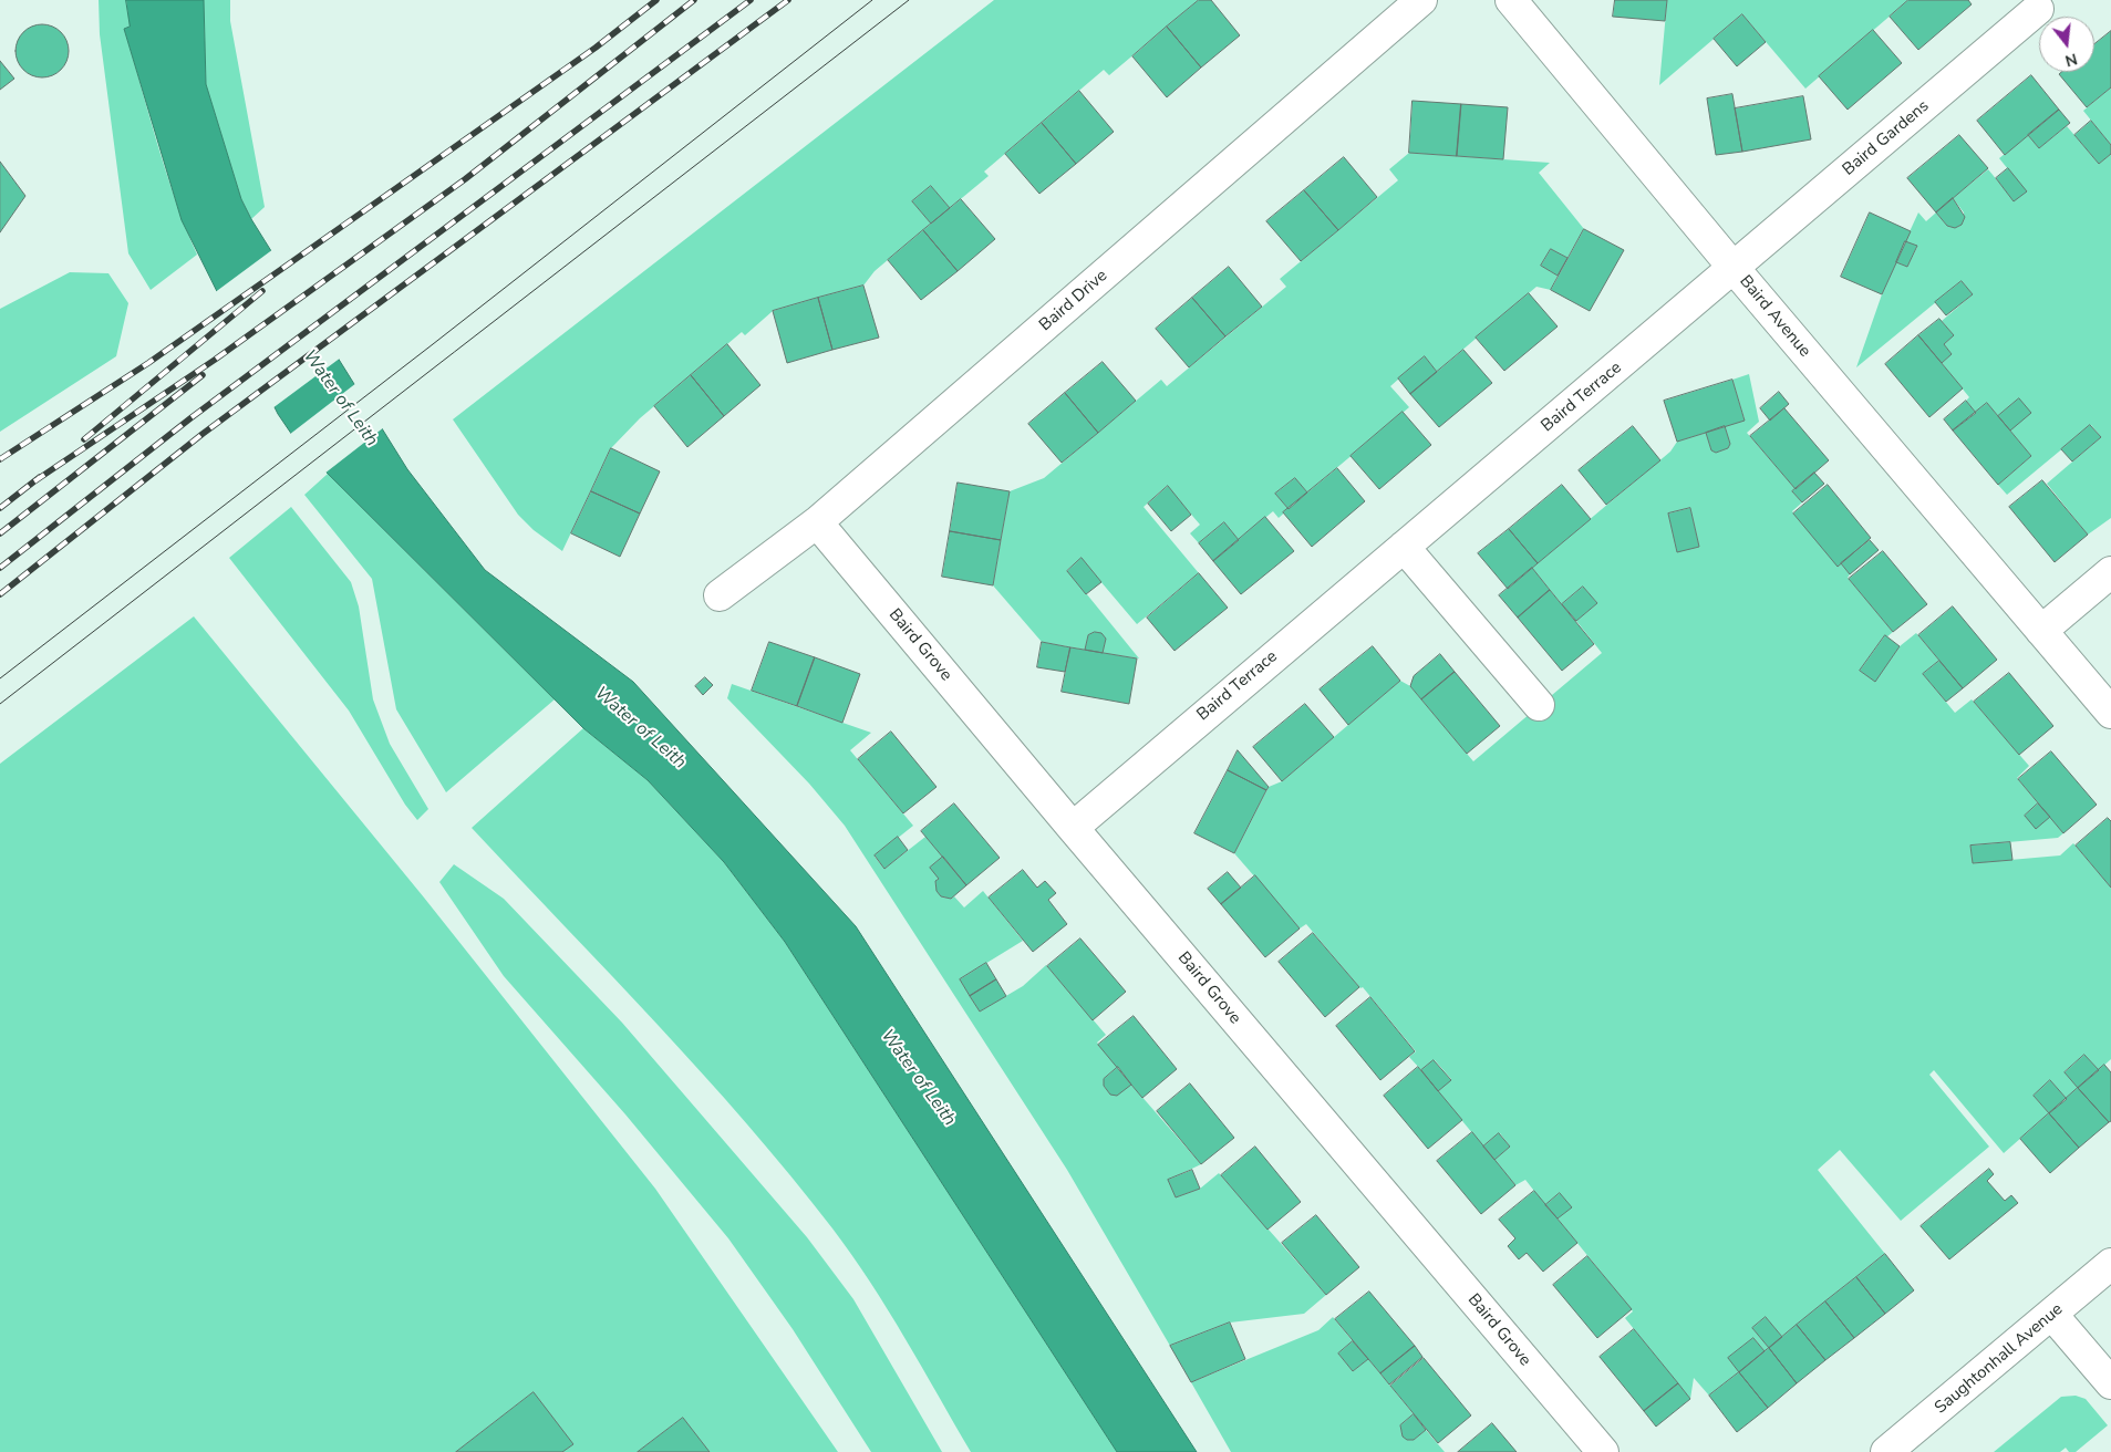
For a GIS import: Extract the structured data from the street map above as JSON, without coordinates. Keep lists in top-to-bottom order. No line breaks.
{"streets":{"street":["Baird Gardens","Baird Drive","Baird Avenue","Baird Terrace","Baird Grove","Saughtonhall Avenue"]},"crossings":[["Baird Gardens","Baird Avenue"],["Baird Gardens","Baird Terrace"],["Baird Drive","Baird Grove"],["Baird Avenue","Baird Terrace"],["Baird Terrace","Baird Grove"]],"water":["Water of Leith"],"north":"bottom"}
